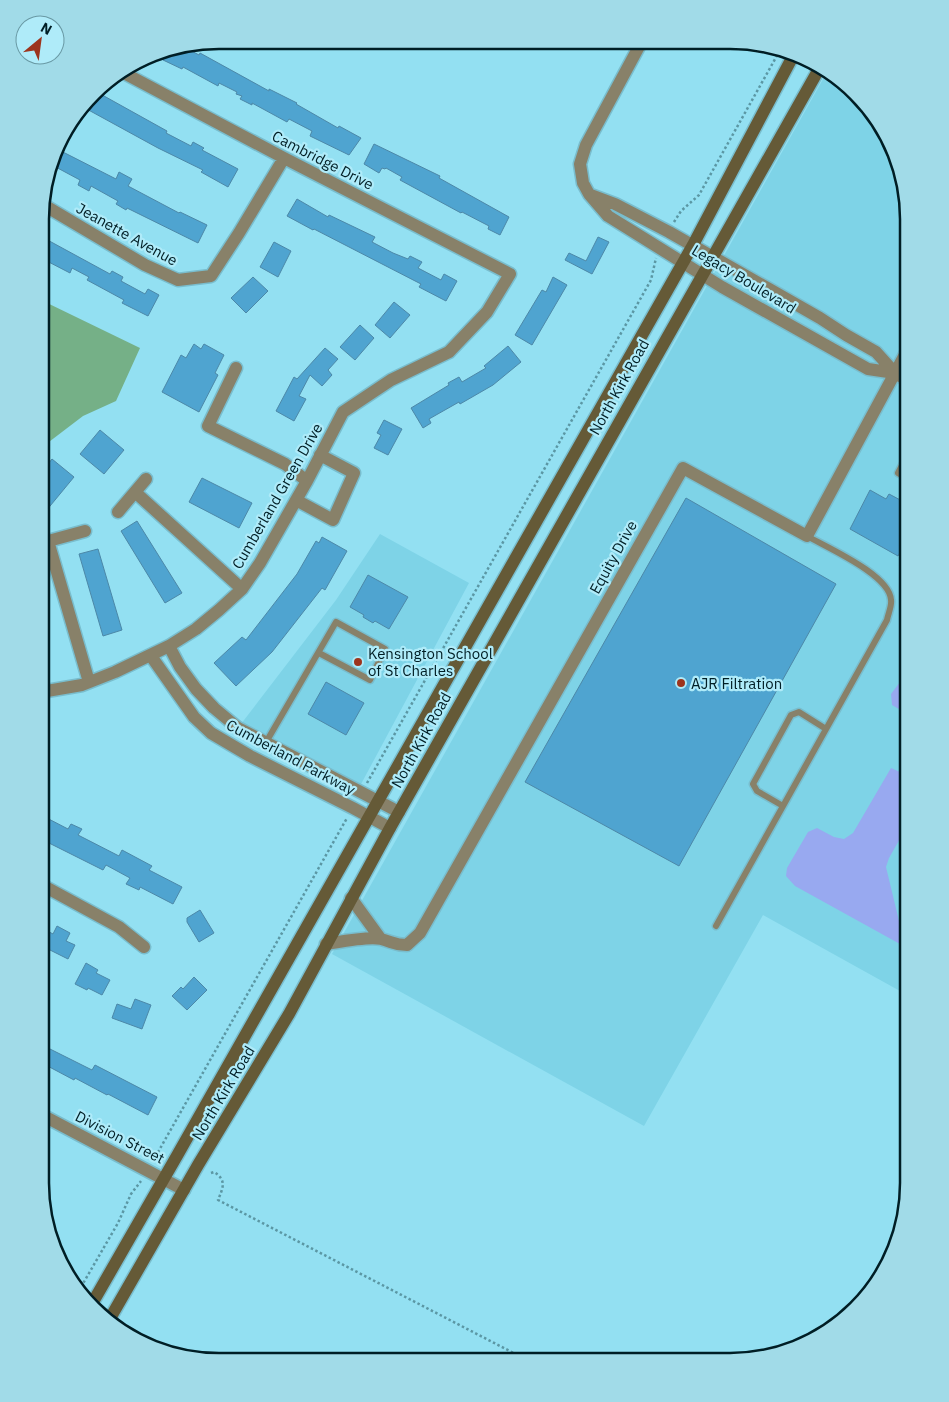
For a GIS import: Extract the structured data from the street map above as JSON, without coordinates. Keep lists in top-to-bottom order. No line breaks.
{"streets":{"main road":["North Kirk Road"],"street":["Cambridge Drive","Jeanette Avenue","Legacy Boulevard","Cumberland Green Drive","Equity Drive","Cumberland Parkway","Division Street"]},"crossings":[["Cambridge Drive","Jeanette Avenue"],["Cambridge Drive","Cumberland Green Drive"],["Legacy Boulevard","North Kirk Road"],["North Kirk Road","Equity Drive"],["North Kirk Road","Cumberland Parkway"],["North Kirk Road","Division Street"],["Cumberland Green Drive","Cumberland Parkway"]],"places":["Kensington School of St Charles","AJR Filtration"],"north":"top right"}
